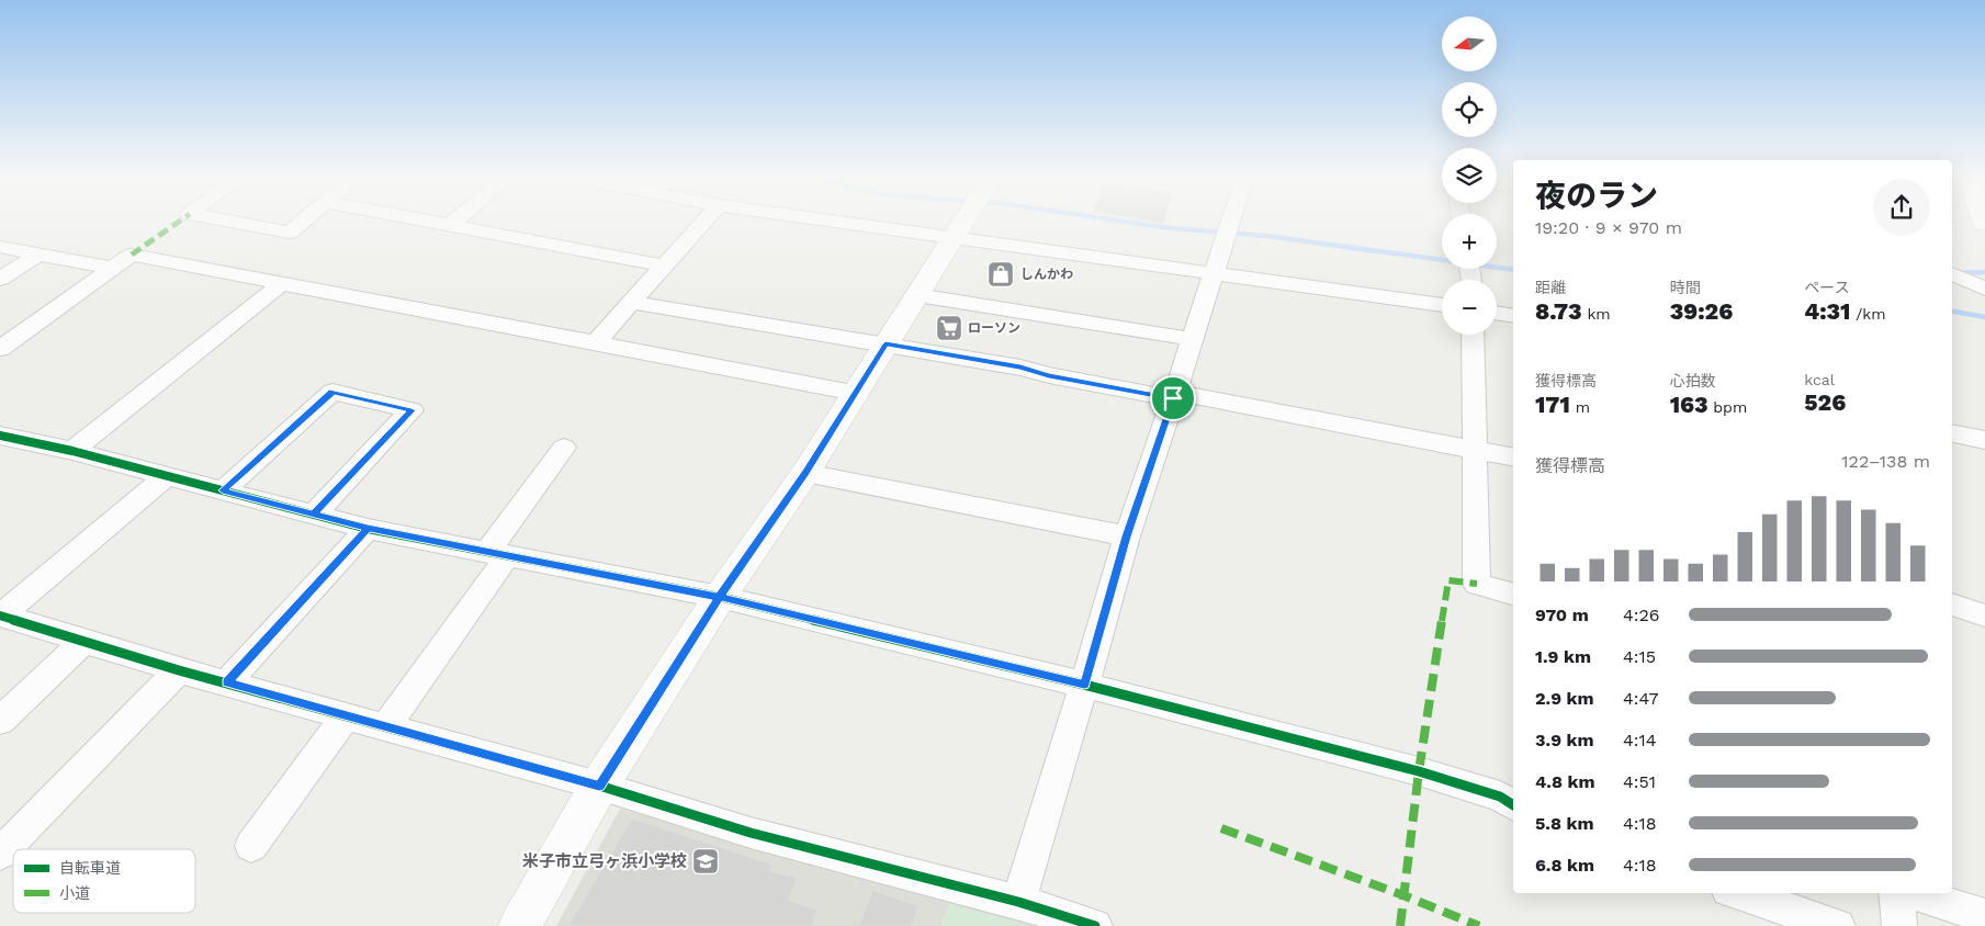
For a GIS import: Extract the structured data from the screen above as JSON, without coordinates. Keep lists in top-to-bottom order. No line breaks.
{"places":{"shop":["しんかわ"],"supermarket":["ローソン"],"school or university":["米子市立弓ヶ浜小学校"]},"legend":["自転車道","小道"],"north":"left","page":{"map_buttons":["+","−"],"heading":["夜のラン","19:20 · 9 × 970 m"],"stats":[["距離","8.73 km"],["時間","39:26"],["ペース","4:31 /km"],["獲得標高","171 m"],["心拍数","163 bpm"],["kcal","526"]],"chart":["獲得標高","122–138 m"],"list":[{"name":"970 m","note":"4:26"},{"name":"1.9 km","note":"4:15"},{"name":"2.9 km","note":"4:47"},{"name":"3.9 km","note":"4:14"},{"name":"4.8 km","note":"4:51"},{"name":"5.8 km","note":"4:18"},{"name":"6.8 km","note":"4:18"}]}}
